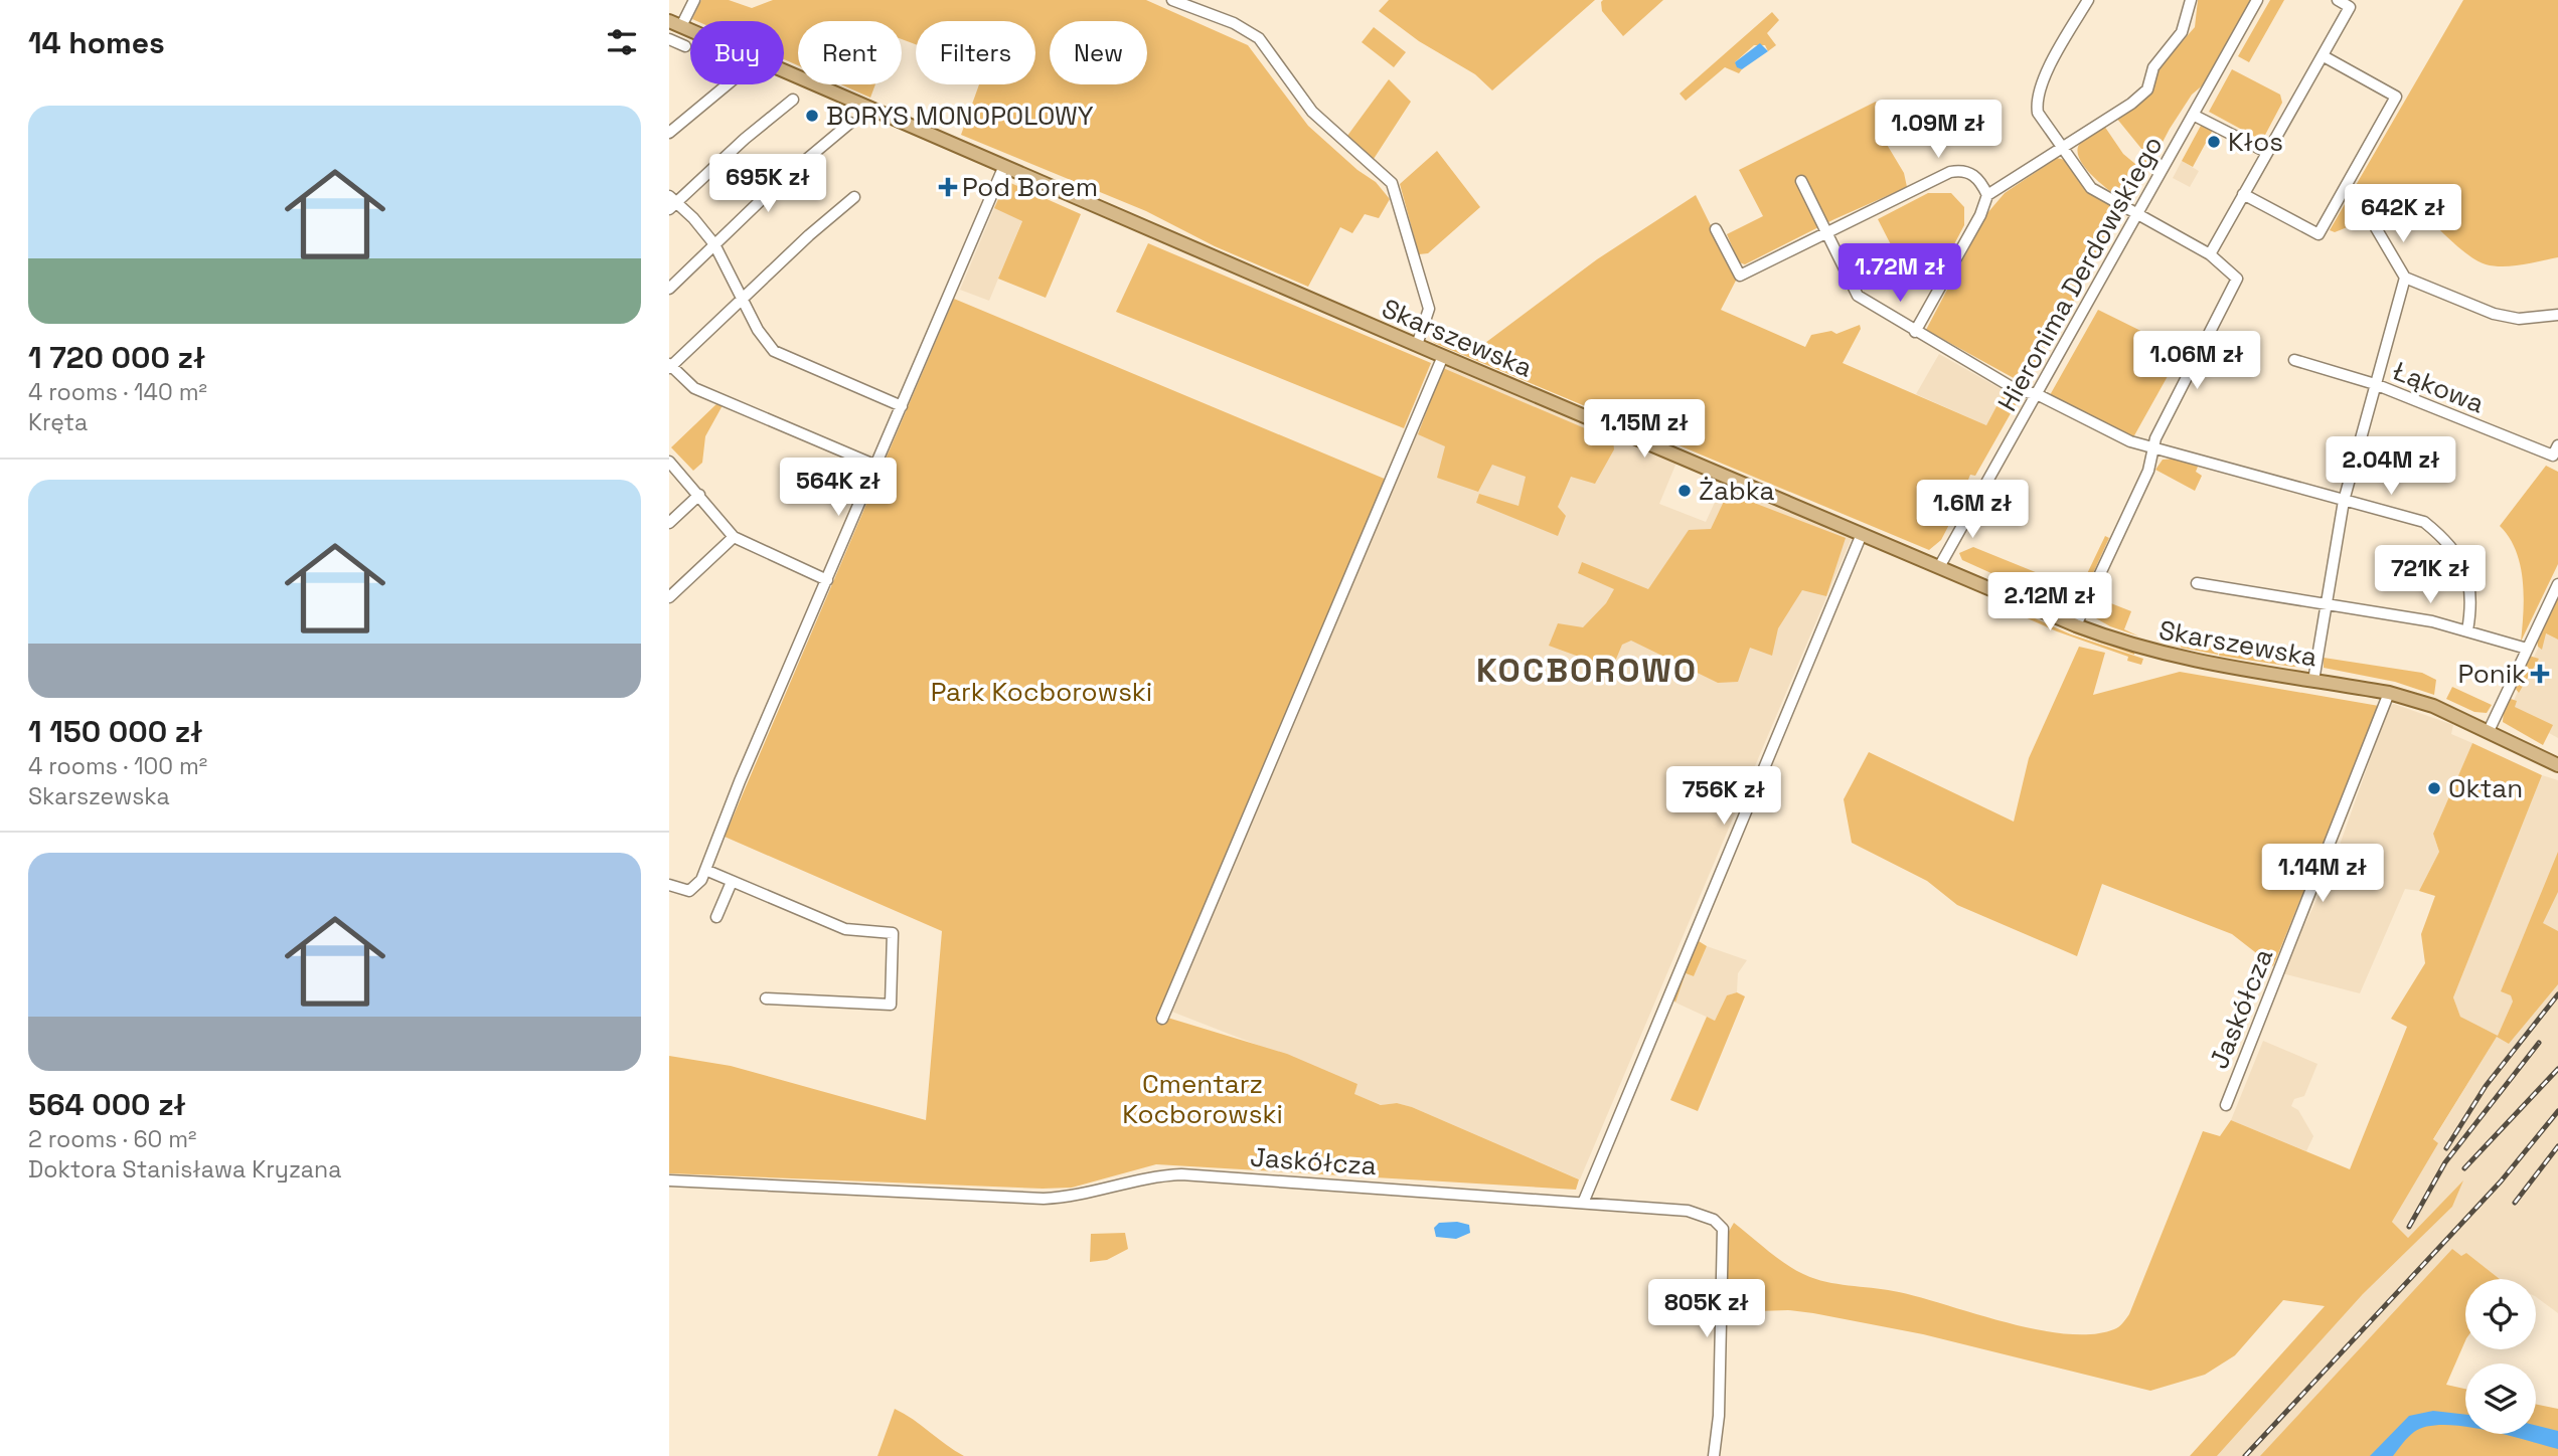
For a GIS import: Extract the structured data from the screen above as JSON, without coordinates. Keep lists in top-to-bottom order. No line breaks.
{"streets":{"main road":["Skarszewska"],"street":["Hieronima Derdowskiego","Łąkowa","Jaskółcza"]},"crossings":[["Hieronima Derdowskiego","Skarszewska"],["Skarszewska","Jaskółcza"]],"districts":["KOCBOROWO"],"parks":["Park Kocborowski","Cmentarz Kocborowski"],"places":{"other":["BORYS MONOPOLOWY","Kłos","Żabka","Oktan"],"health":["Pod Borem","Ponik"]},"page":{"heading":"14 homes","chip":["Buy","Rent","Filters","New"],"list":[{"name":"1 720 000 zł","note":"4 rooms · 140 m² · Kręta"},{"name":"1 150 000 zł","note":"4 rooms · 100 m² · Skarszewska"},{"name":"564 000 zł","note":"2 rooms · 60 m² · Doktora Stanisława Kryzana"}],"price":["1.09M zł","695K zł","642K zł","1.72M zł","1.06M zł","1.15M zł","2.04M zł","564K zł","1.6M zł","721K zł","2.12M zł","756K zł","1.14M zł","805K zł"]}}
